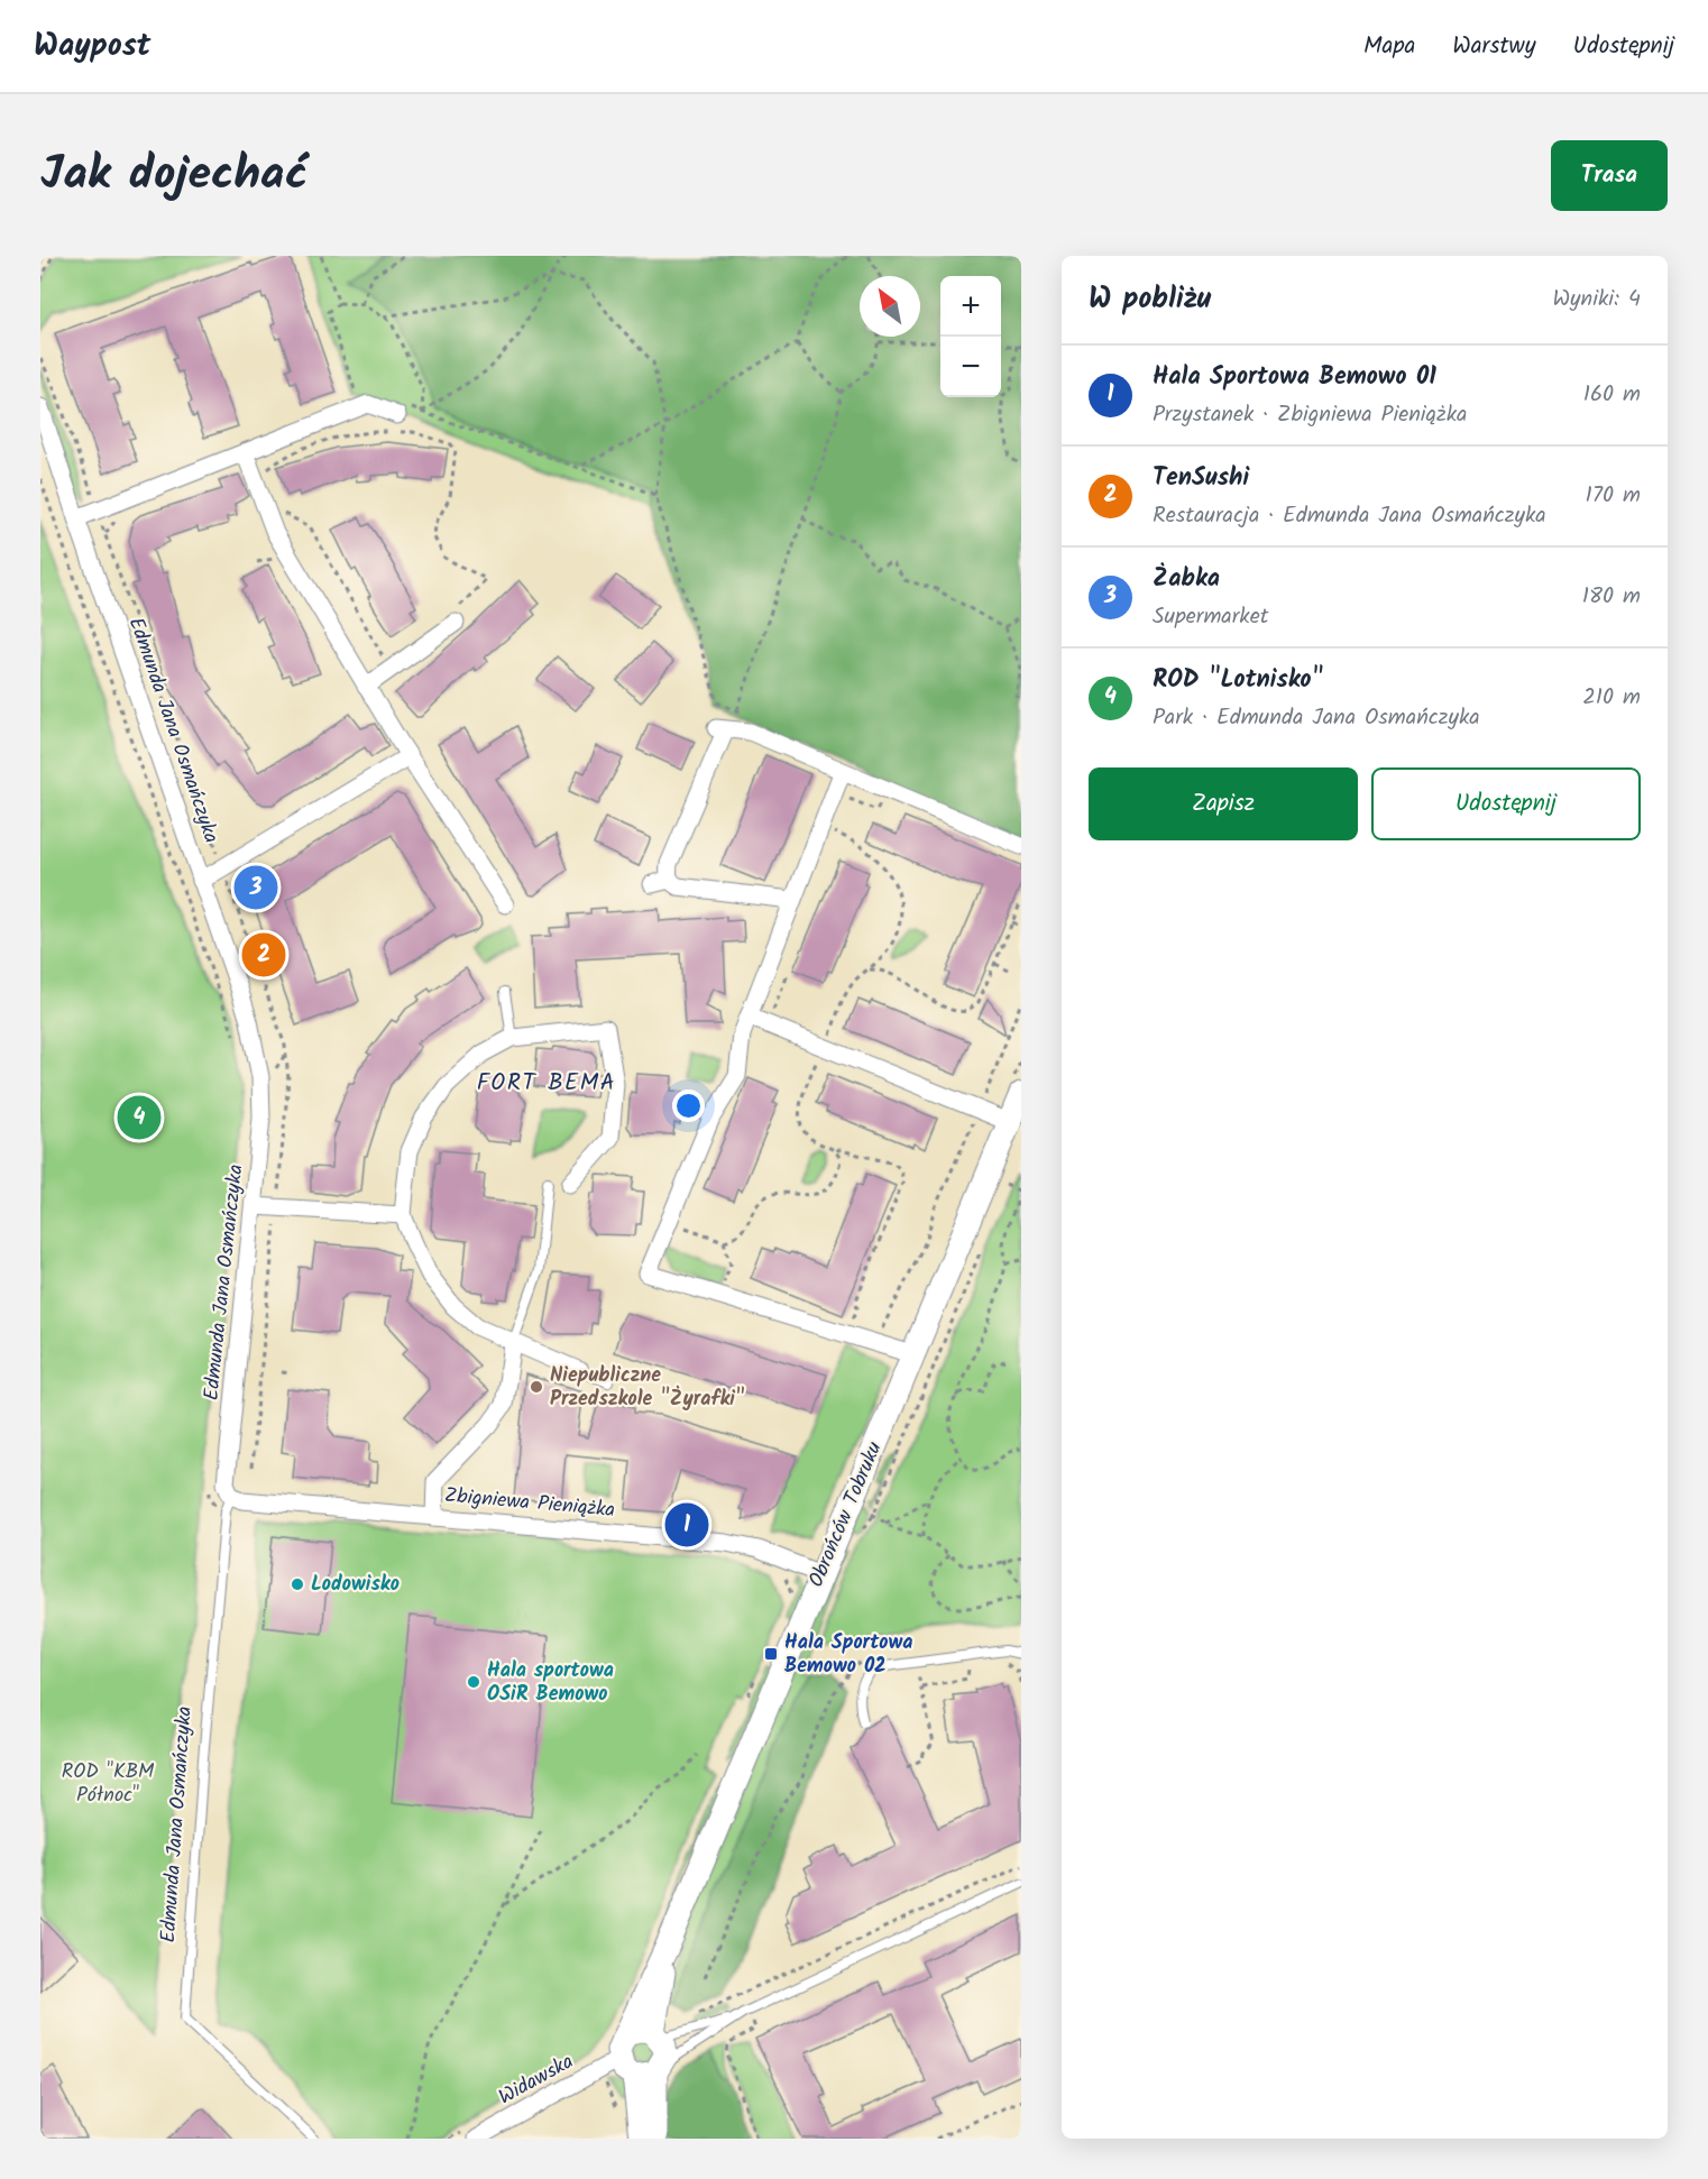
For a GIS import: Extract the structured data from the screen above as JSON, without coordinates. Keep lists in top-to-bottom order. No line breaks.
{"streets":{"street":["Edmunda Jana Osmańczyka","Zbigniewa Pieniążka","Obrońców Tobruku","Widawska"]},"crossings":[["Edmunda Jana Osmańczyka","Zbigniewa Pieniążka"],["Zbigniewa Pieniążka","Obrońców Tobruku"],["Obrońców Tobruku","Widawska"]],"districts":["FORT BEMA"],"parks":["ROD \"KBM Północ\""],"places":{"other":["Niepubliczne Przedszkole \"Żyrafki\"","Lodowisko","Hala sportowa OSiR Bemowo"],"transit":["Hala Sportowa Bemowo 02"]},"north":"top left","page":{"header":"Waypost","nav":["Mapa","Warstwy","Udostępnij"],"title":"Jak dojechać","buttons":["Trasa",["Zapisz","Udostępnij"]],"heading":["W pobliżu","Wyniki: 4"],"map_buttons":["+","−"],"list":[{"mark":"1","name":"Hala Sportowa Bemowo 01","note":"Przystanek · Zbigniewa Pieniążka","value":"160 m"},{"mark":"2","name":"TenSushi","note":"Restauracja · Edmunda Jana Osmańczyka","value":"170 m"},{"mark":"3","name":"Żabka","note":"Supermarket","value":"180 m"},{"mark":"4","name":"ROD \"Lotnisko\"","note":"Park · Edmunda Jana Osmańczyka","value":"210 m"}],"pins":["3","2","4","1"]}}
